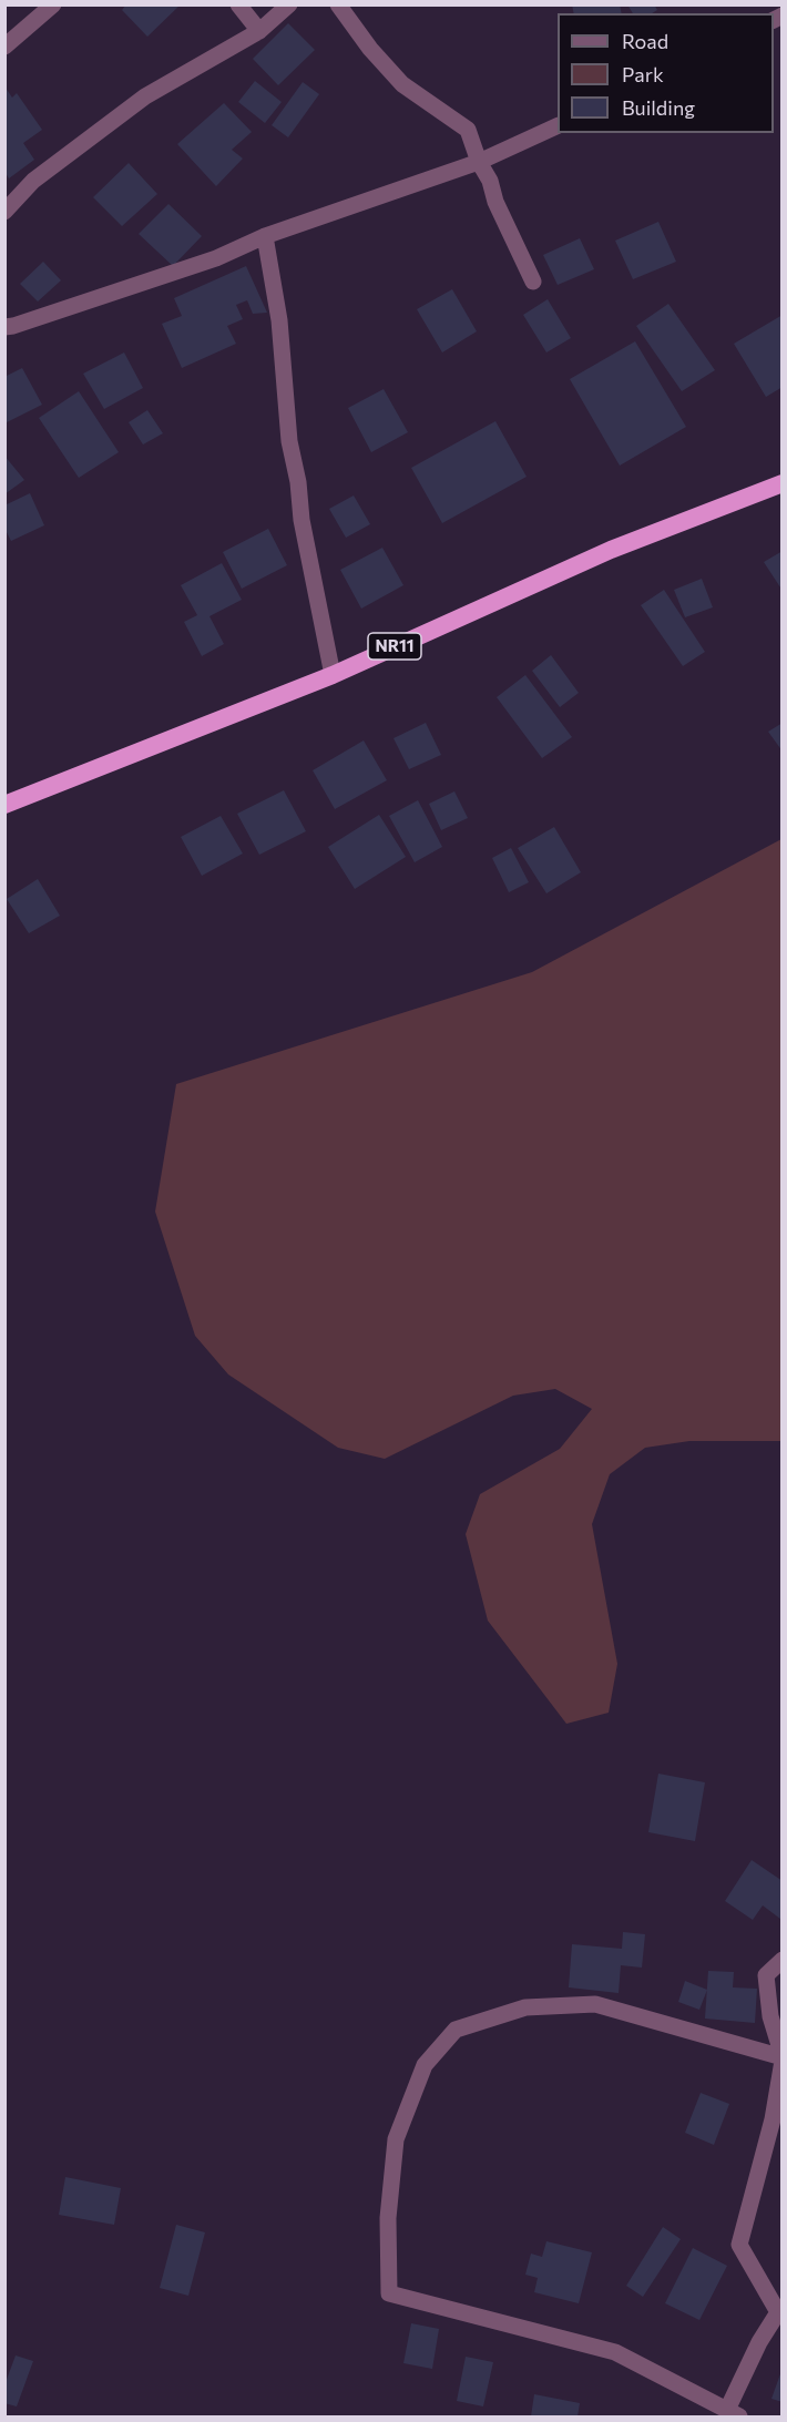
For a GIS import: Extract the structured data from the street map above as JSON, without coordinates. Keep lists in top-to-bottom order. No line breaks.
{"streets":{"highway":["NR11"]},"legend":["Road","Park","Building"]}
